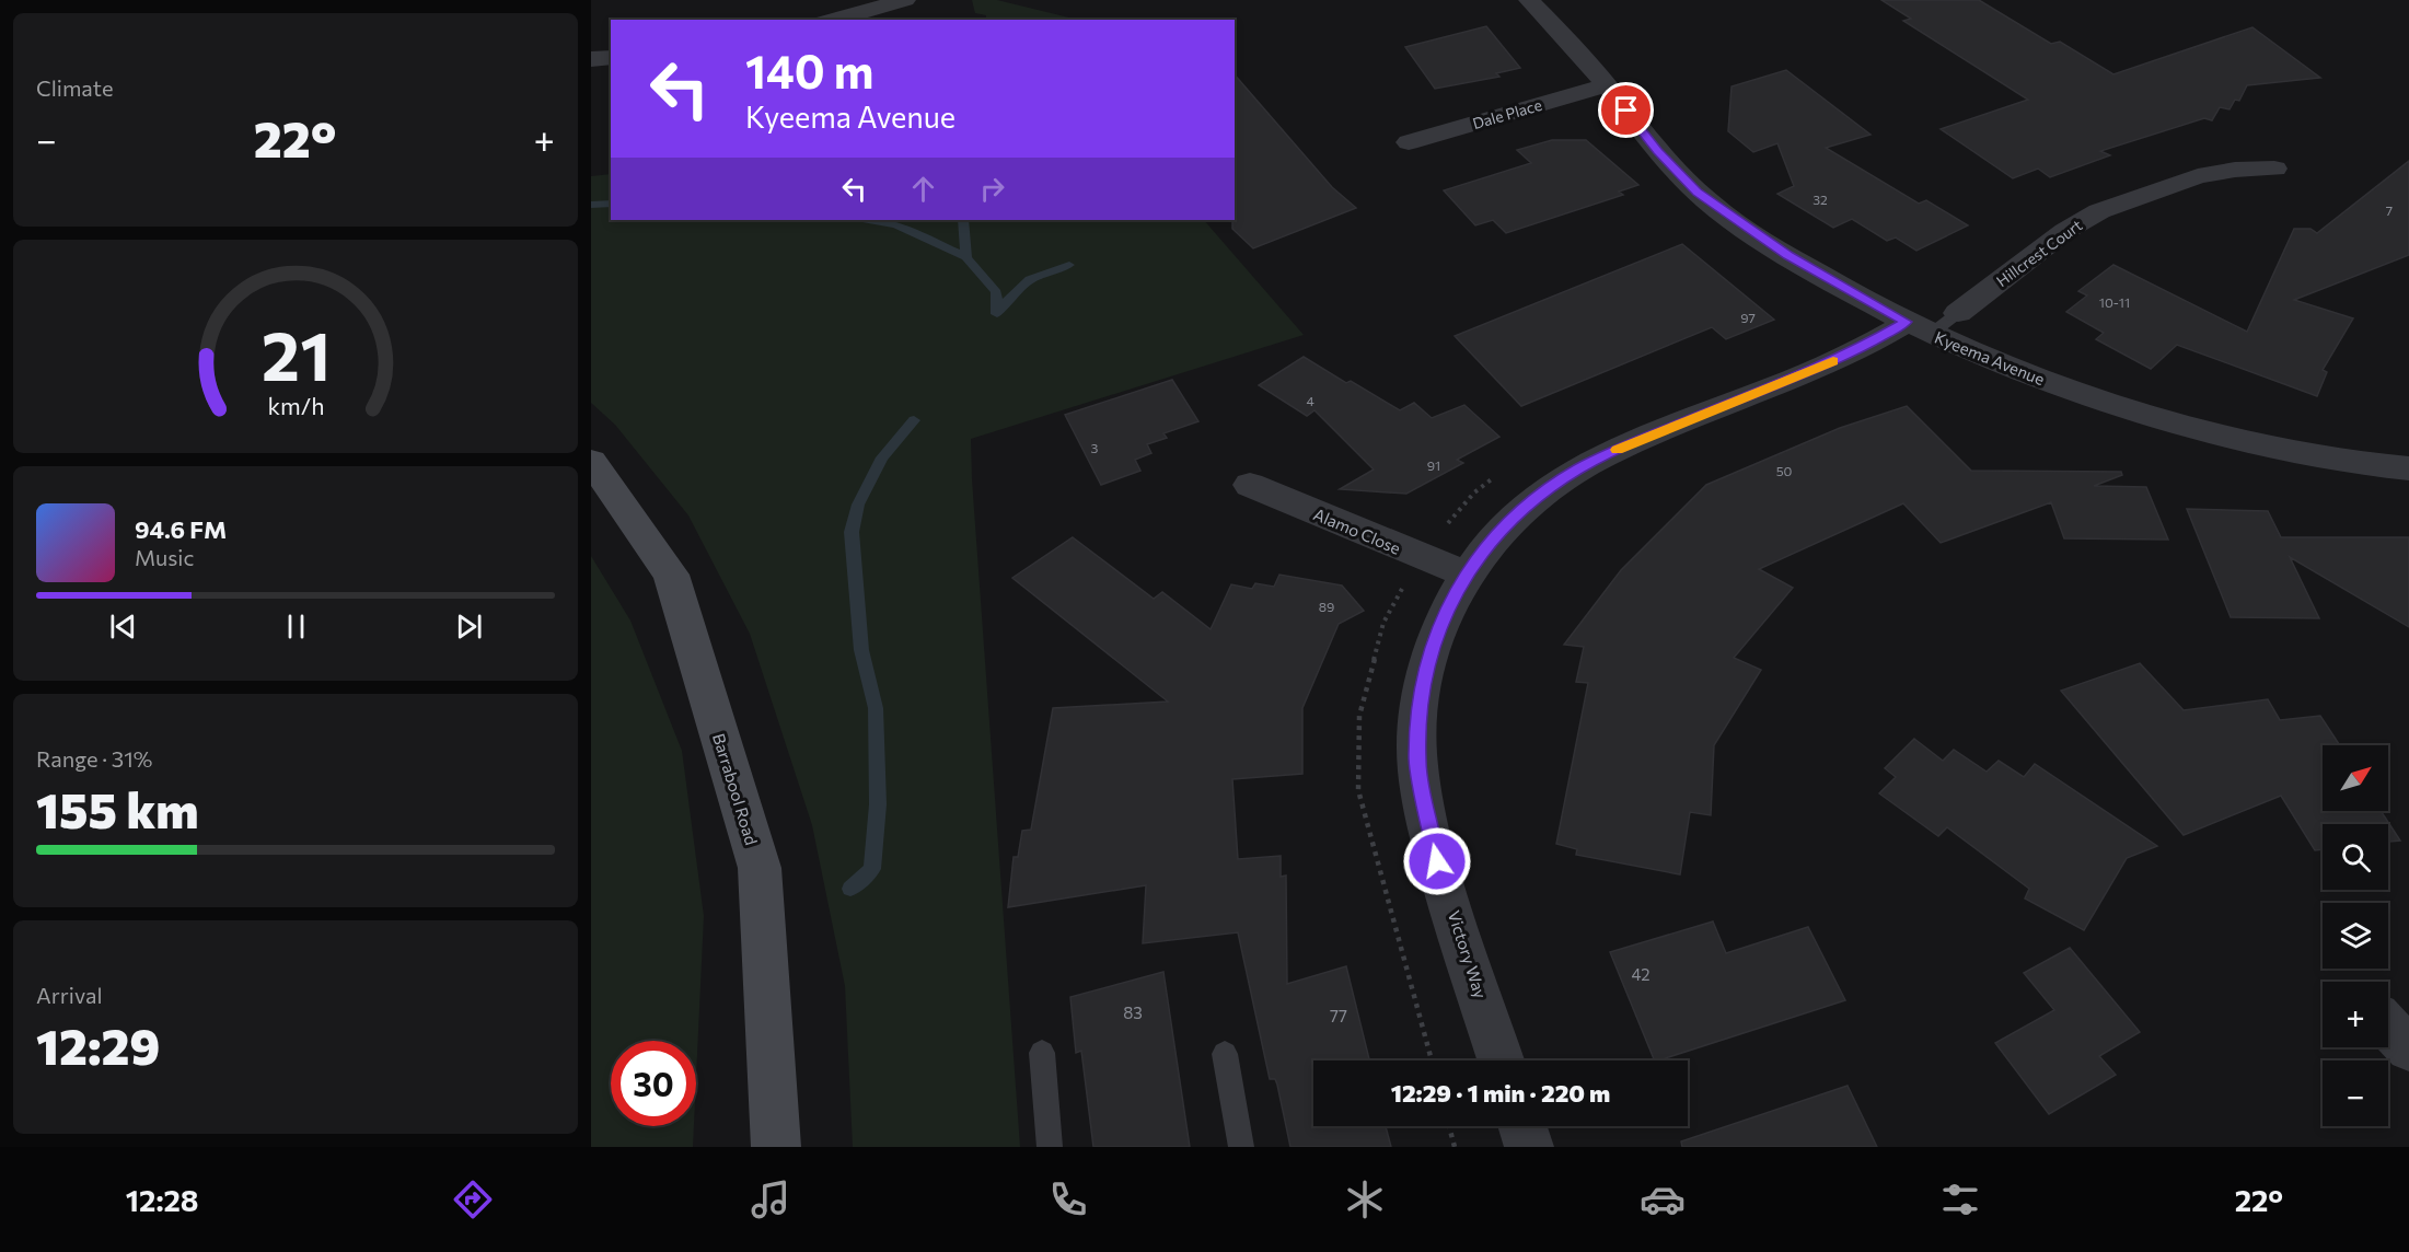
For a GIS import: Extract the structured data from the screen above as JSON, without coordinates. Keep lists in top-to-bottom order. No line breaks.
{"streets":{"main road":["Barrabool Road"],"street":["Dale Place","Hillcrest Court","Kyeema Avenue","Alamo Close","Victory Way"]},"crossings":[["Dale Place","Kyeema Avenue"],["Hillcrest Court","Kyeema Avenue"],["Hillcrest Court","Victory Way"],["Kyeema Avenue","Victory Way"],["Alamo Close","Victory Way"]],"house_numbers":["32","7","10-11","97","4","3","91","50","89","42","83","77"],"north":"top right","page":{"tile":["Climate",["Range · 31%","155 km"],["Arrival","12:29"]],"turn":["140 m","Kyeema Avenue"],"heat":["−","22°","+"],"song":["94.6 FM","Music"],"map_buttons":["+","−"],"limit":"30","trip":"12:29 · 1 min · 220 m","tabs":["12:28","22°"],"gauge":["21","km/h"]}}
